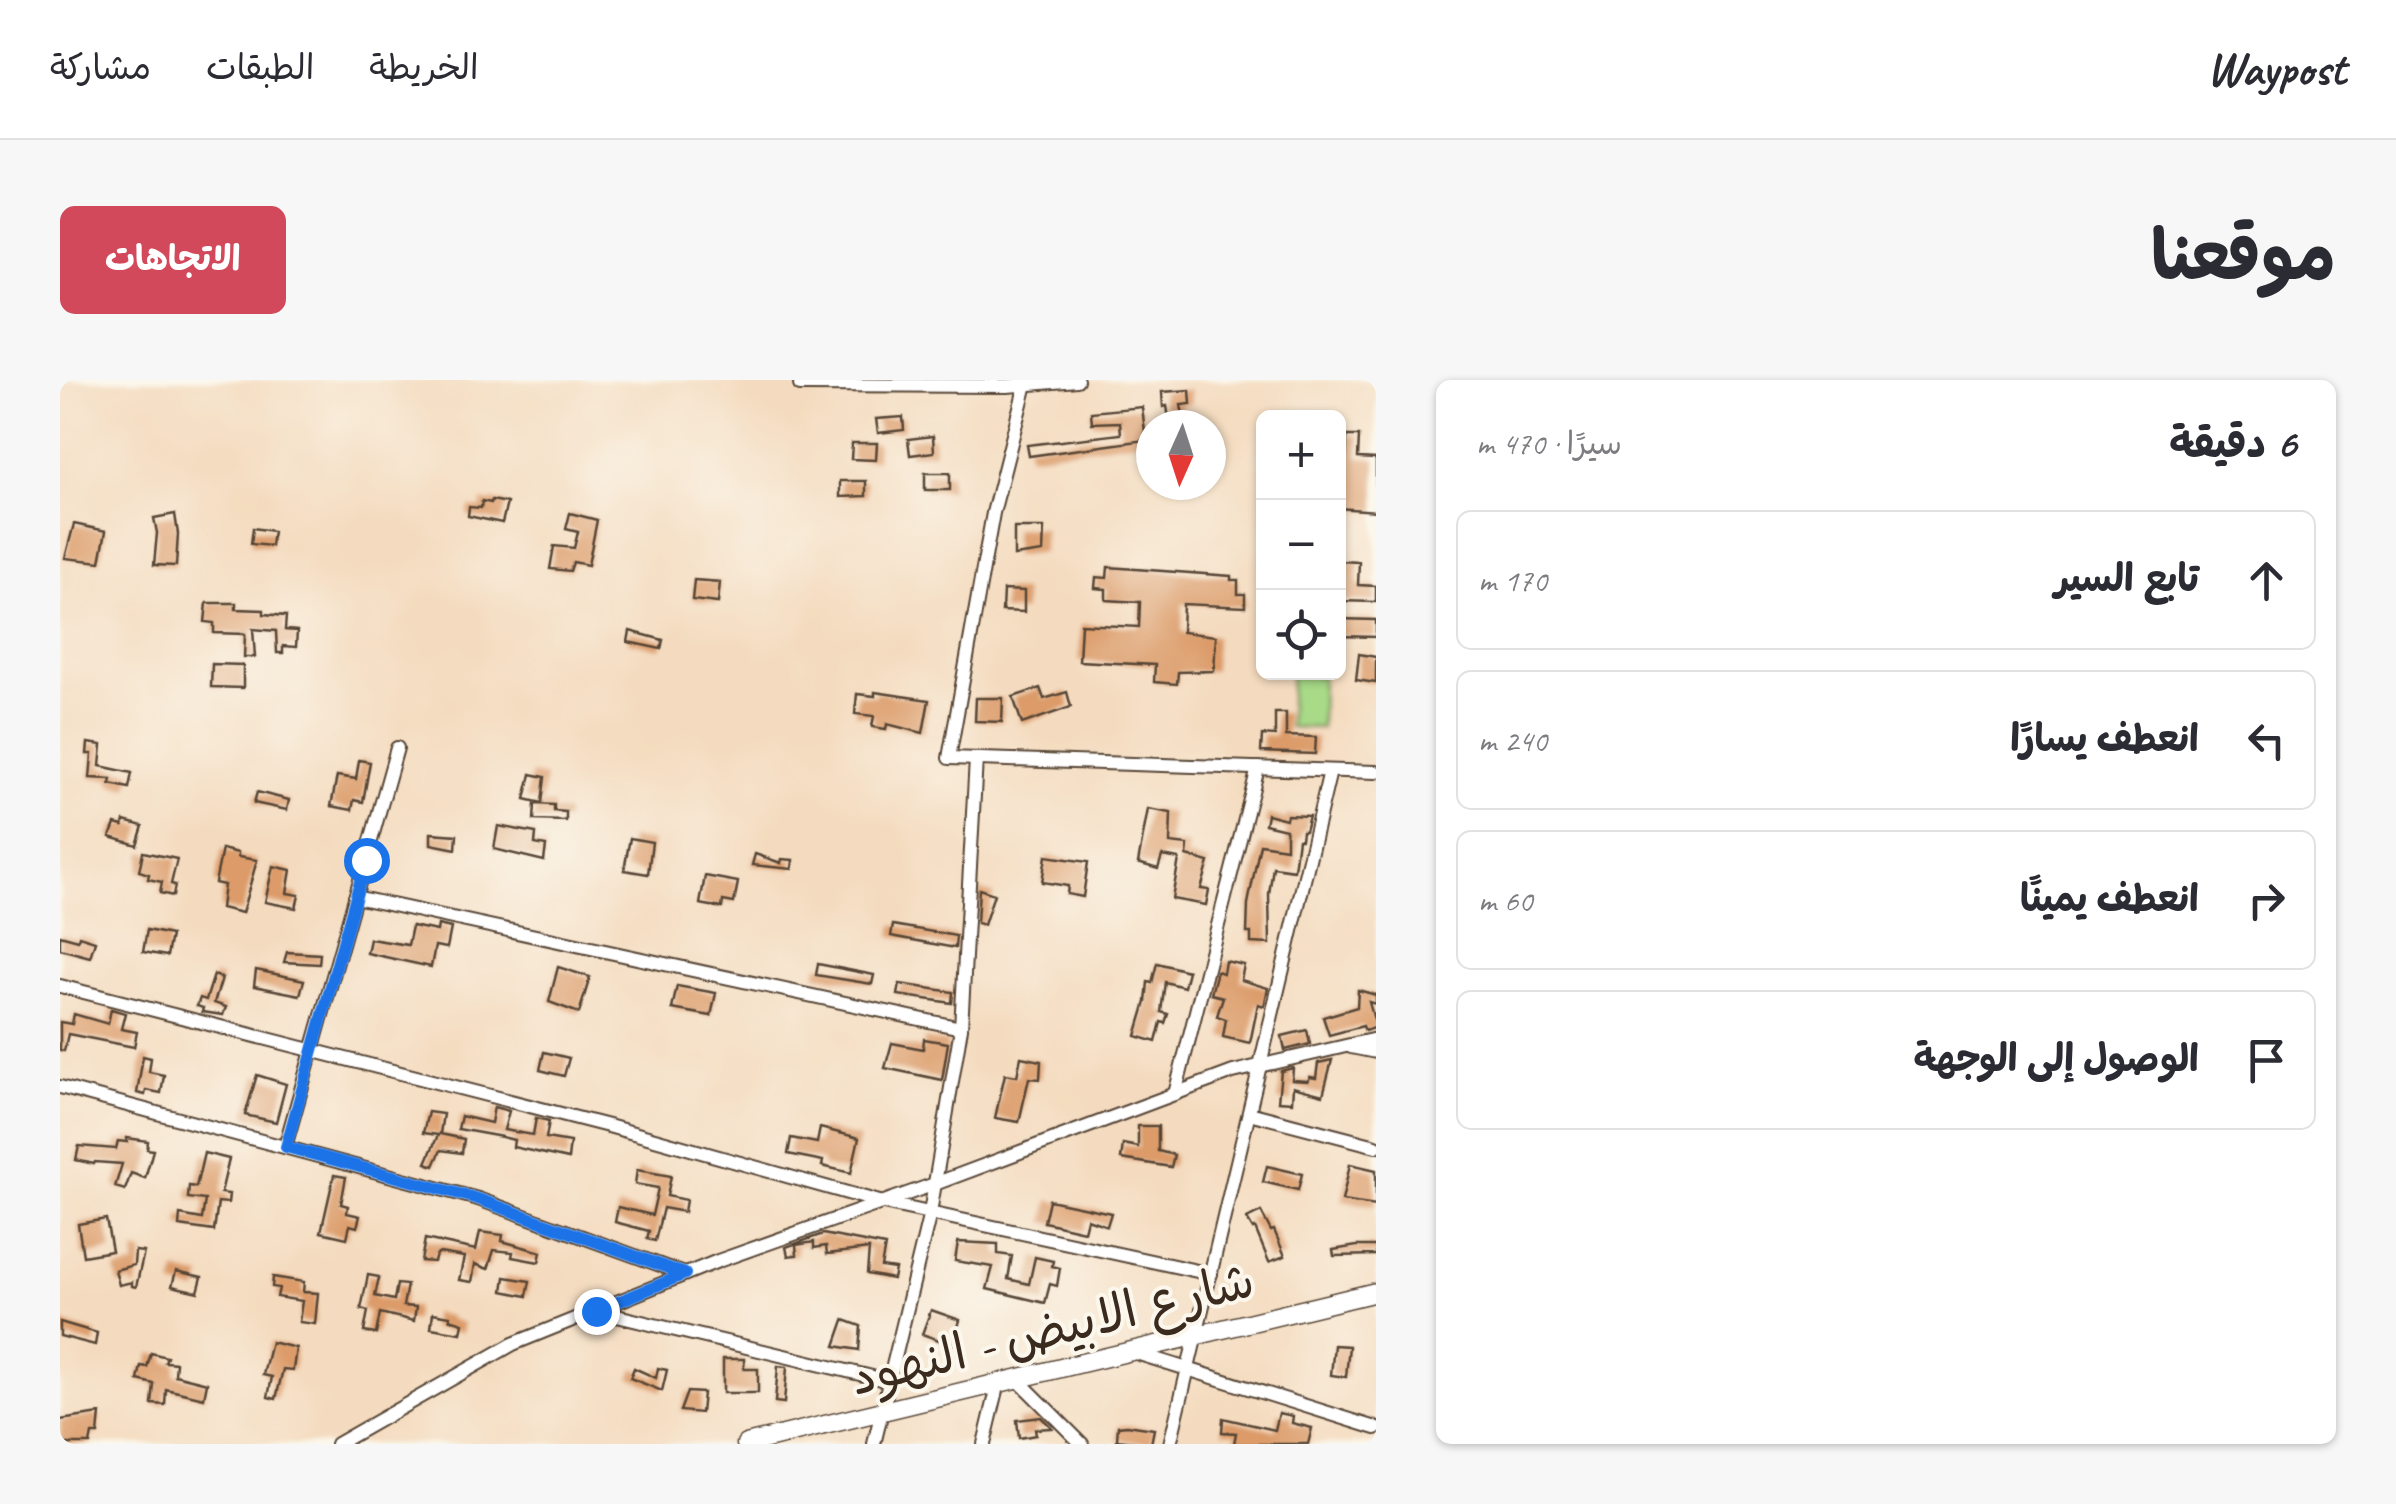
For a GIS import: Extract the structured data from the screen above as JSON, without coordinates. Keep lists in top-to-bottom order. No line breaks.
{"streets":{"highway":["شارع الابيض - النهود"]},"north":"bottom","page":{"header":"Waypost","nav":["الخريطة","الطبقات","مشاركة"],"title":"موقعنا","buttons":"الاتجاهات","heading":["6 دقيقة","سيرًا · 470 m"],"map_buttons":["+","−"],"list":[["تابع السير","170 m"],["انعطف يسارًا","240 m"],["انعطف يمينًا","60 m"],"الوصول إلى الوجهة"]}}
